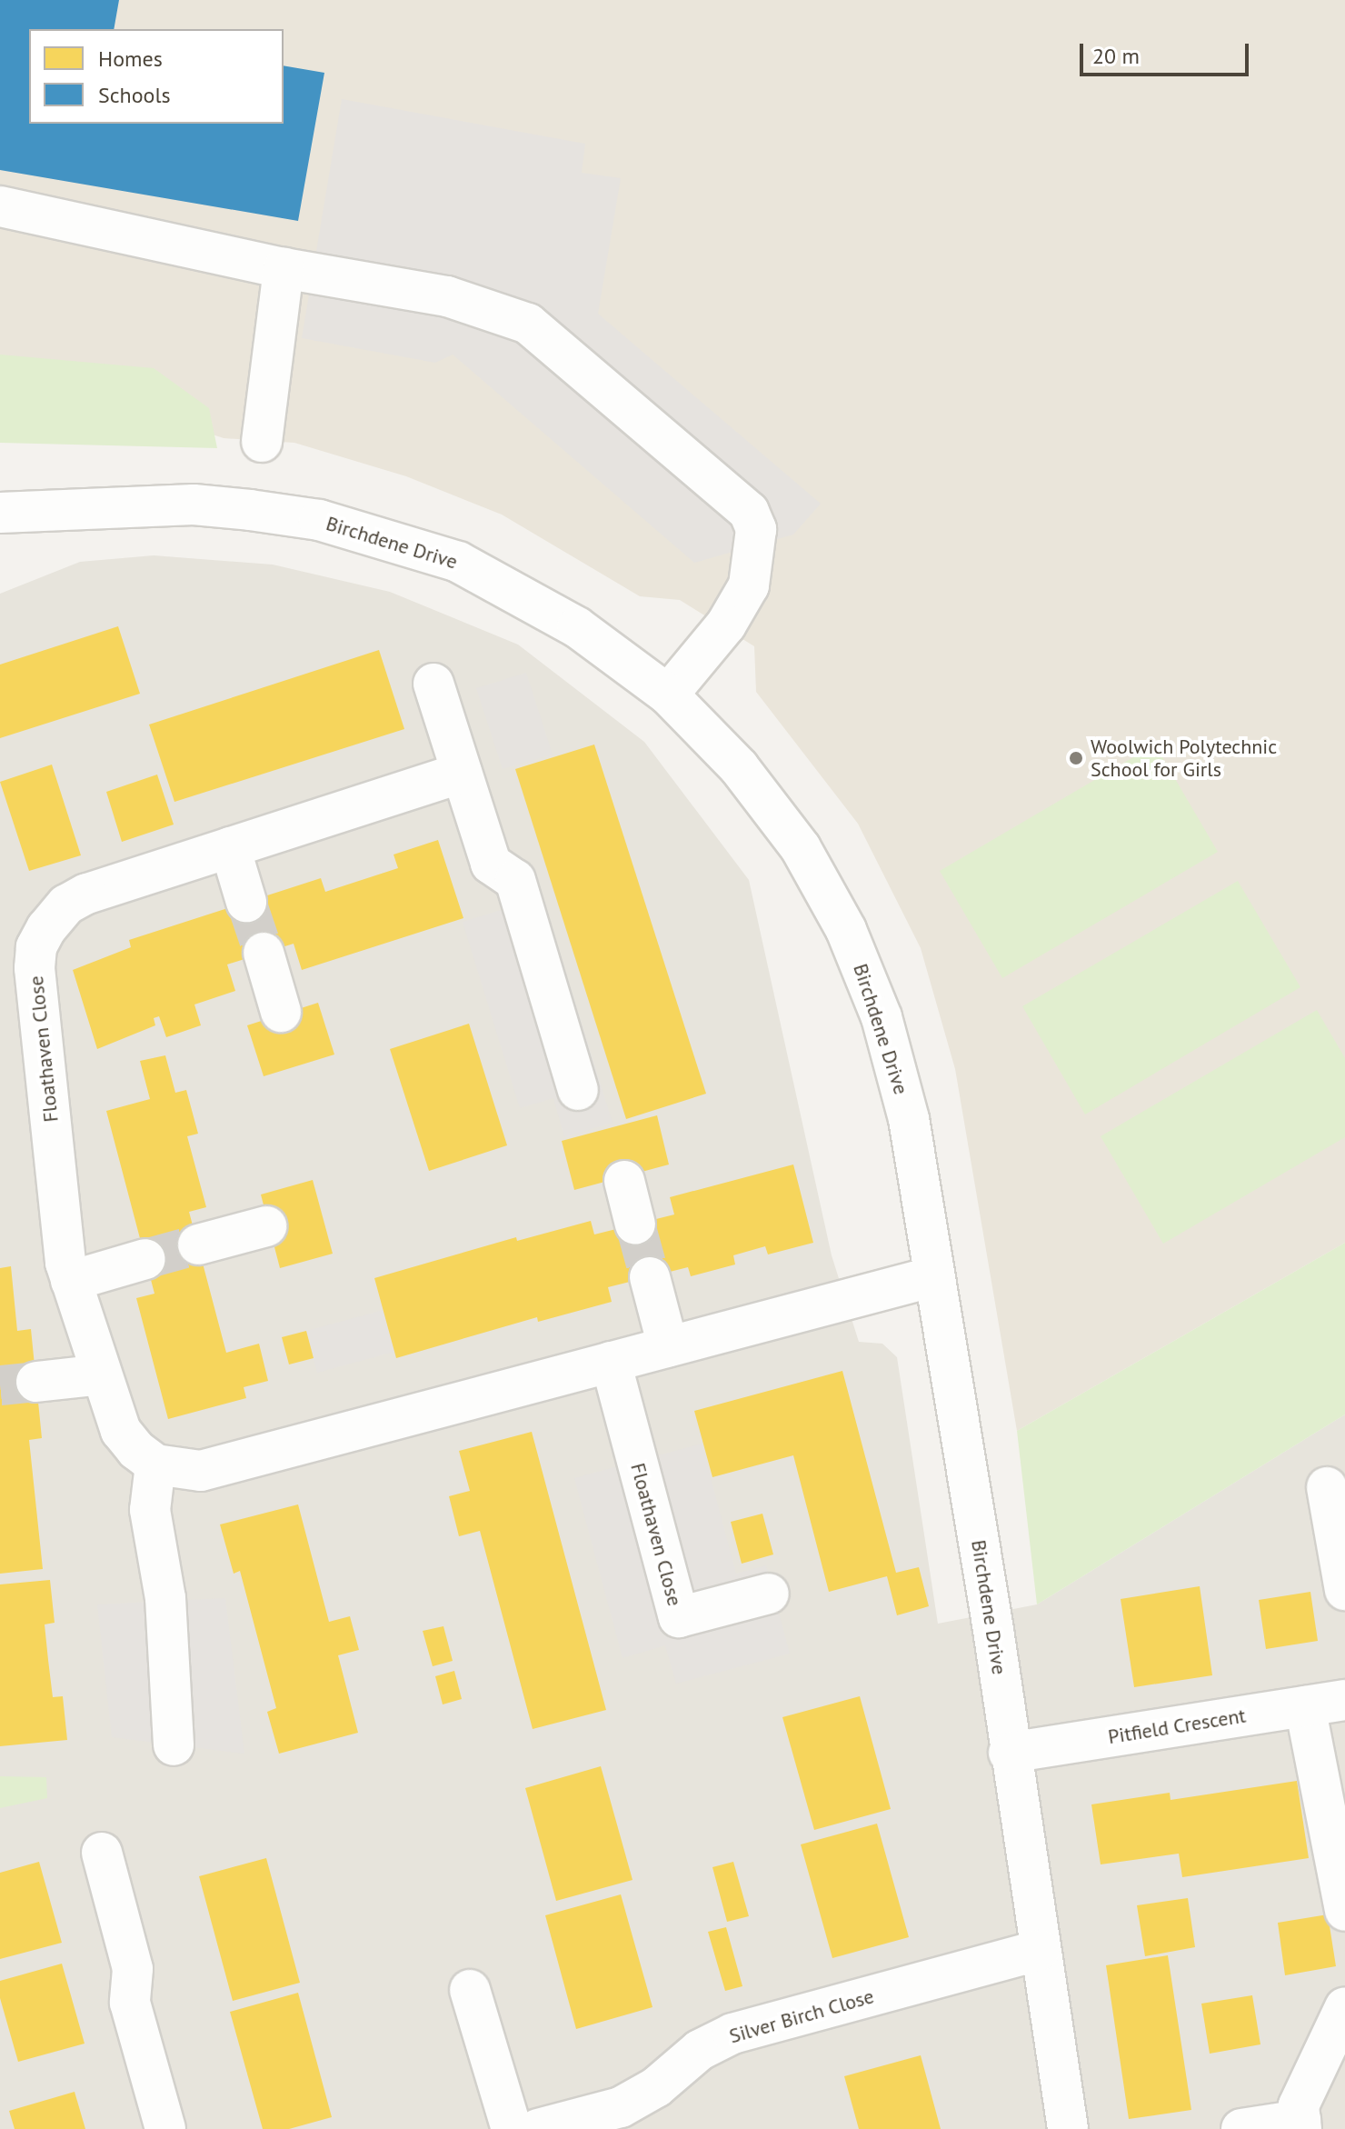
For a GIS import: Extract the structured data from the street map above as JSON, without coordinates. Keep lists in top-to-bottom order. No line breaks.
{"streets":{"street":["Birchdene Drive","Floathaven Close","Pitfield Crescent","Silver Birch Close"]},"crossings":[["Birchdene Drive","Pitfield Crescent"],["Birchdene Drive","Silver Birch Close"]],"places":["Woolwich Polytechnic School for Girls"],"legend":["Homes","Schools"],"scale_bar":"20 m"}
